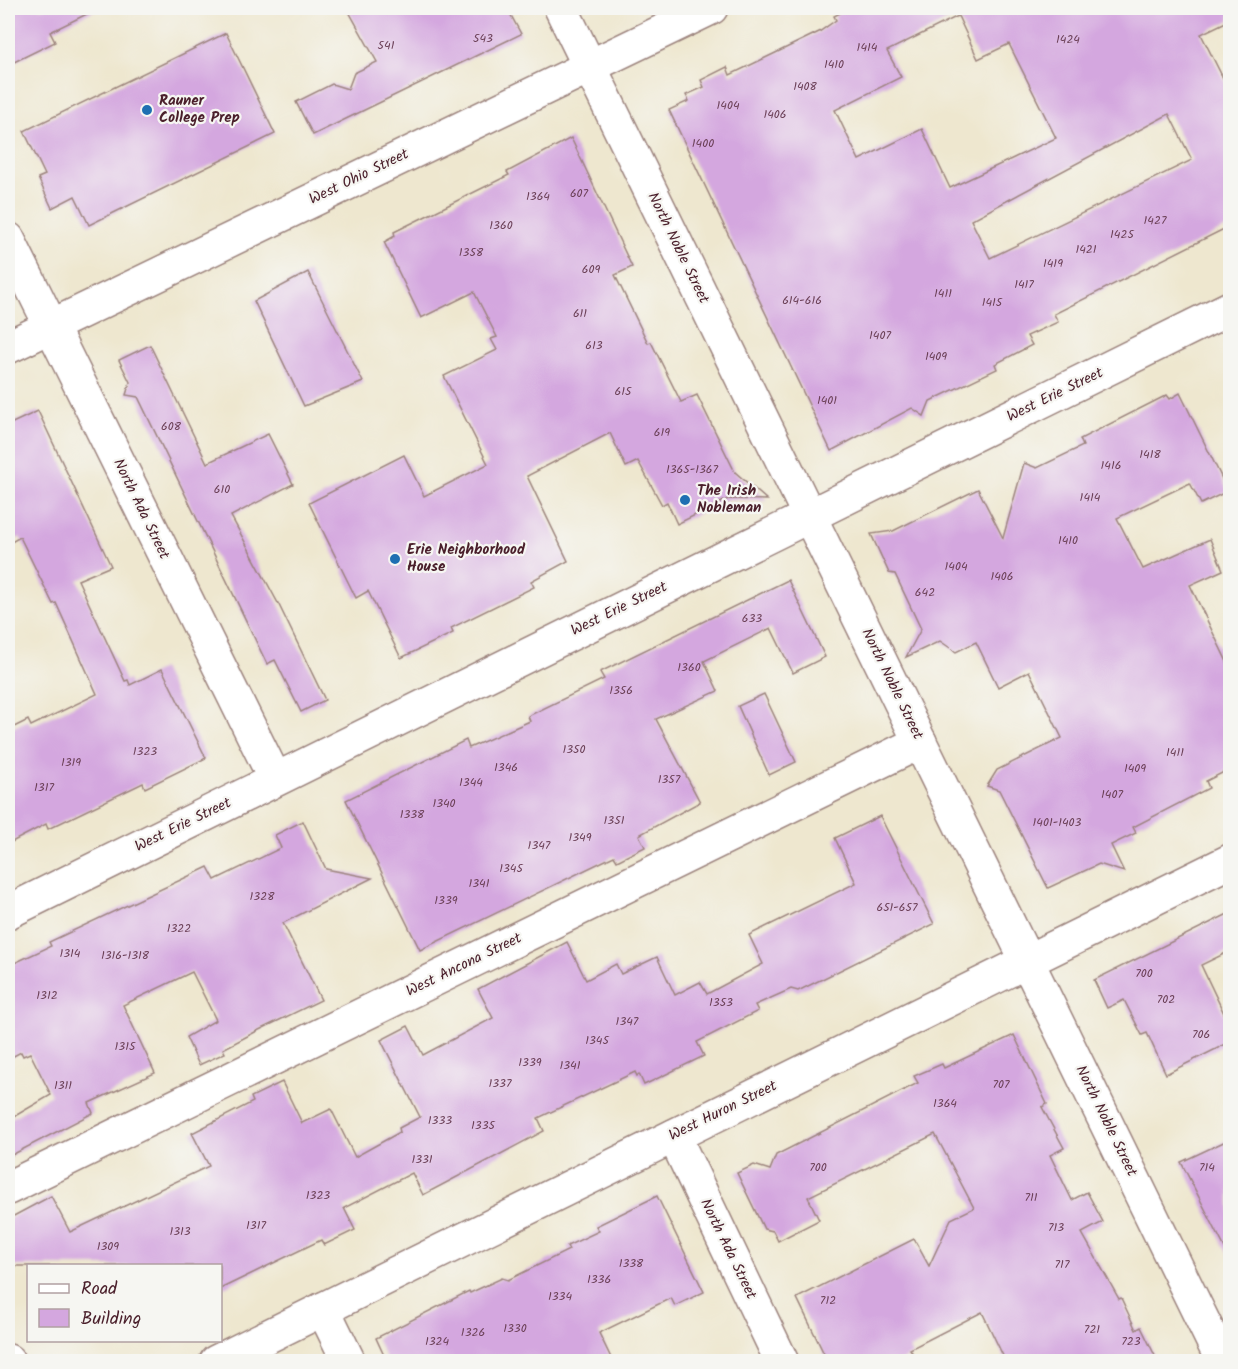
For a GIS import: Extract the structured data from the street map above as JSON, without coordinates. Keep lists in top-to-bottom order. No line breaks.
{"streets":{"street":["West Ohio Street","North Noble Street","West Erie Street","North Ada Street","West Ancona Street","West Huron Street"]},"crossings":[["West Ohio Street","North Noble Street"],["West Ohio Street","North Ada Street"],["North Noble Street","West Erie Street"],["North Noble Street","West Ancona Street"],["North Noble Street","West Huron Street"],["West Erie Street","North Ada Street"],["North Ada Street","West Huron Street"]],"places":["Rauner College Prep","The Irish Nobleman","Erie Neighborhood House"],"house_numbers":["543","1424","541","1414","1410","1408","1404","1406","1400","607","1364","1427","1360","1425","1421","1358","1419","609","1417","1411","614-616","1415","611","1407","613","1409","615","1401","608","619","1418","1416","1365-1367","610","1414","1410","1404","1406","642","633","1360","1356","1350","1323","1411","1319","1346","1409","1357","1344","1317","1407","1340","1338","1351","1401-1403","1349","1347","1345","1341","1328","1339","651-657","1322","1314","1316-1318","700","1312","702","1353","1347","706","1345","1315","1339","1341","1337","707","1311","1364","1333","1335","1331","700","714","1323","711","1317","713","1313","1309","1338","717","1336","1334","712","1330","721","1326","1324","723"],"legend":["Road","Building"]}
